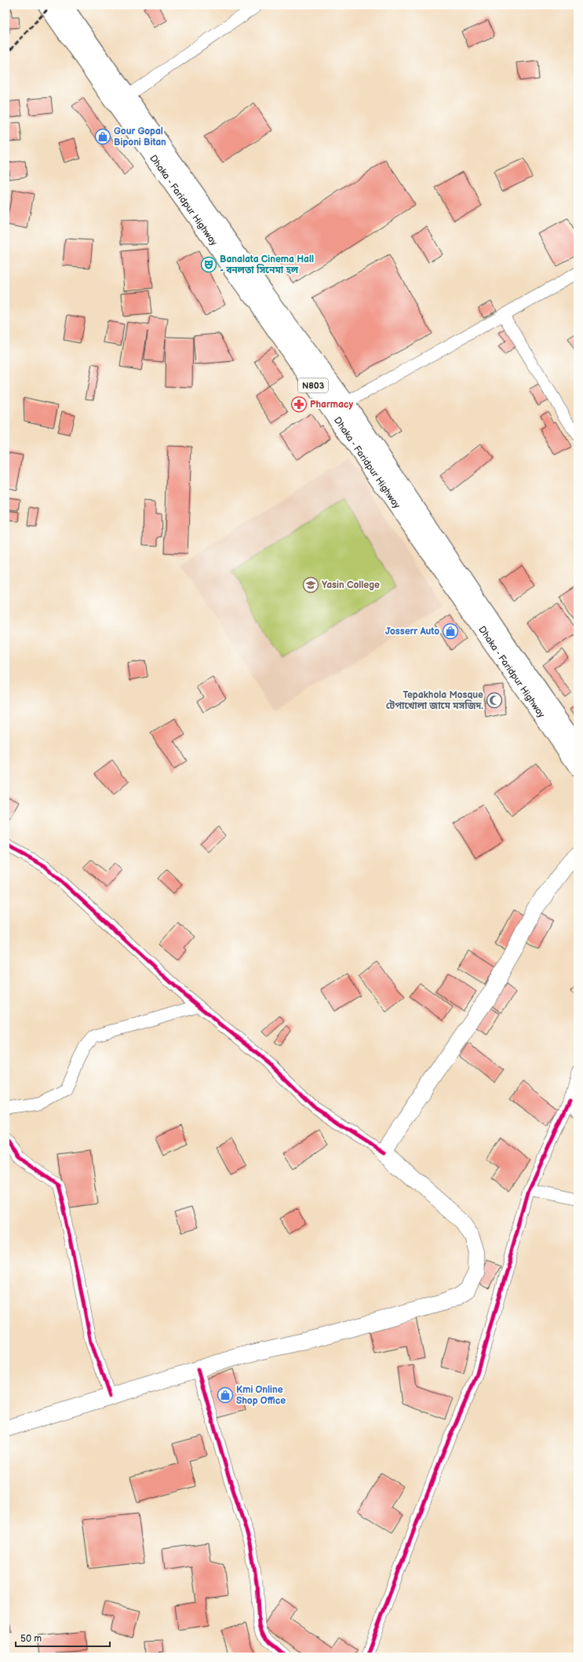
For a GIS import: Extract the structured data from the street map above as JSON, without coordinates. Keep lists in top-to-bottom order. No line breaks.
{"streets":{"highway":["Dhaka - Faridpur Highway","N803"]},"places":{"shop":["Gour Gopal Biponi Bitan","Josserr Auto","Kmi Online Shop Office"],"theatre":["Banalata Cinema Hall - বনলতা সিনেমা হল"],"pharmacy":["Pharmacy"],"school or university":["Yasin College"],"mosque":["Tepakhola Mosque টেপাখোলা জামে মসজিদ."]},"scale_bar":"50 m"}
